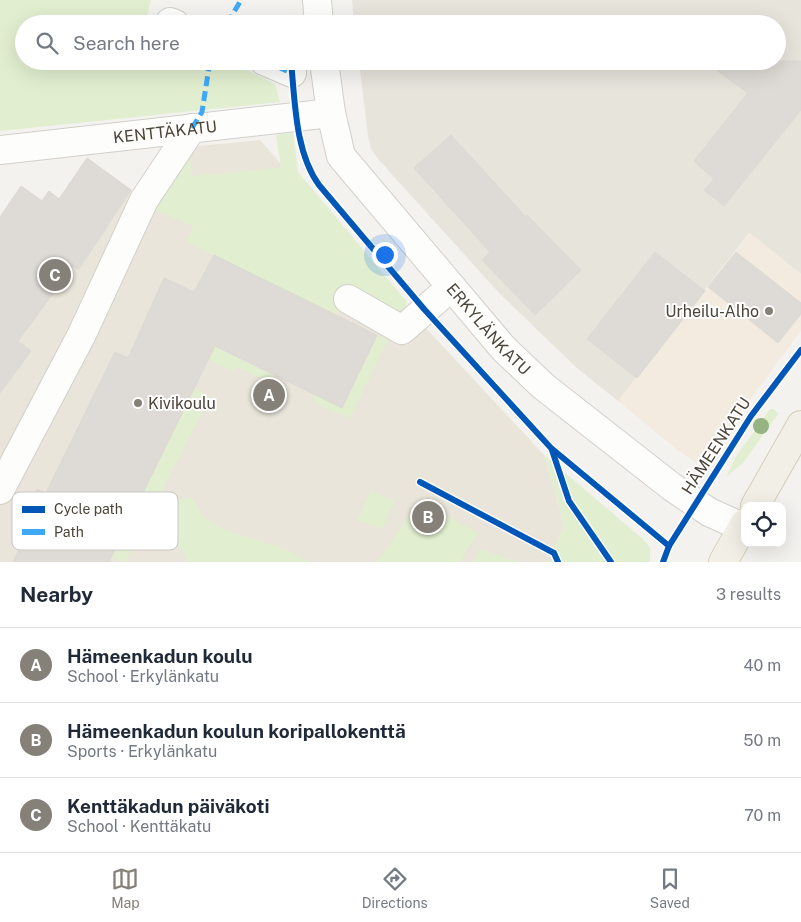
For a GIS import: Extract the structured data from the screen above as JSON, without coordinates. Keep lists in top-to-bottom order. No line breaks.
{"streets":{"street":["KENTTÄKATU","ERKYLÄNKATU"],"cycle path":["HÄMEENKATU"]},"crossings":[["KENTTÄKATU","ERKYLÄNKATU"]],"places":["Urheilu-Alho","Kivikoulu"],"legend":["Cycle path","Path"],"page":{"search":"Search here","pins":["C","A","B"],"heading":["Nearby","3 results"],"list":[{"mark":"A","name":"Hämeenkadun koulu","note":"School · Erkylänkatu","value":"40 m"},{"mark":"B","name":"Hämeenkadun koulun koripallokenttä","note":"Sports · Erkylänkatu","value":"50 m"},{"mark":"C","name":"Kenttäkadun päiväkoti","note":"School · Kenttäkatu","value":"70 m"}],"nav":["Map","Directions","Saved"]}}
